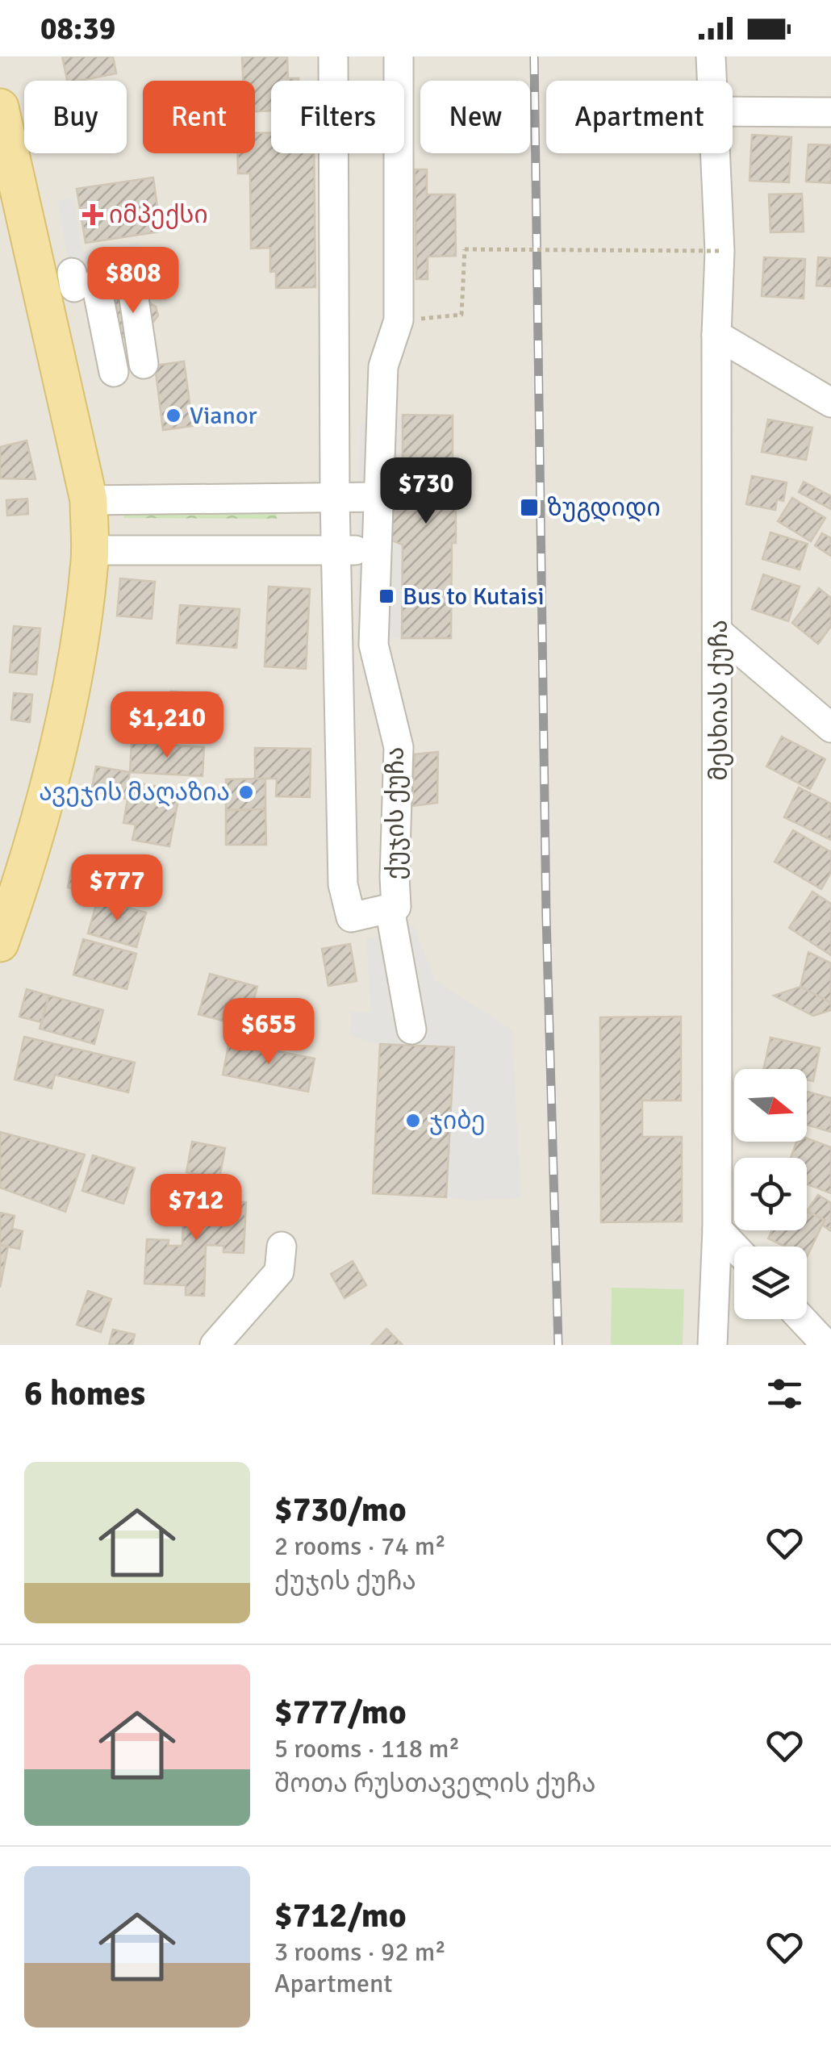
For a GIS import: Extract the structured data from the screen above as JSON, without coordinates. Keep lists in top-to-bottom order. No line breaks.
{"streets":{"street":["მესხიას ქუჩა","ქუჯის ქუჩა"]},"places":{"health":["იმპექსი"],"other":["Vianor","ავეჯის მაღაზია","ჯიბე"],"transit":["ზუგდიდი","Bus to Kutaisi"]},"north":"right","page":{"status":"08:39","chip":["Buy","Rent","Filters","New","Apartment"],"price":["$808","$730","$1,210","$777","$655","$712"],"heading":"6 homes","list":[{"name":"$730/mo","note":"2 rooms · 74 m² · ქუჯის ქუჩა"},{"name":"$777/mo","note":"5 rooms · 118 m² · შოთა რუსთაველის ქუჩა"},{"name":"$712/mo","note":"3 rooms · 92 m² · Apartment"}]}}
